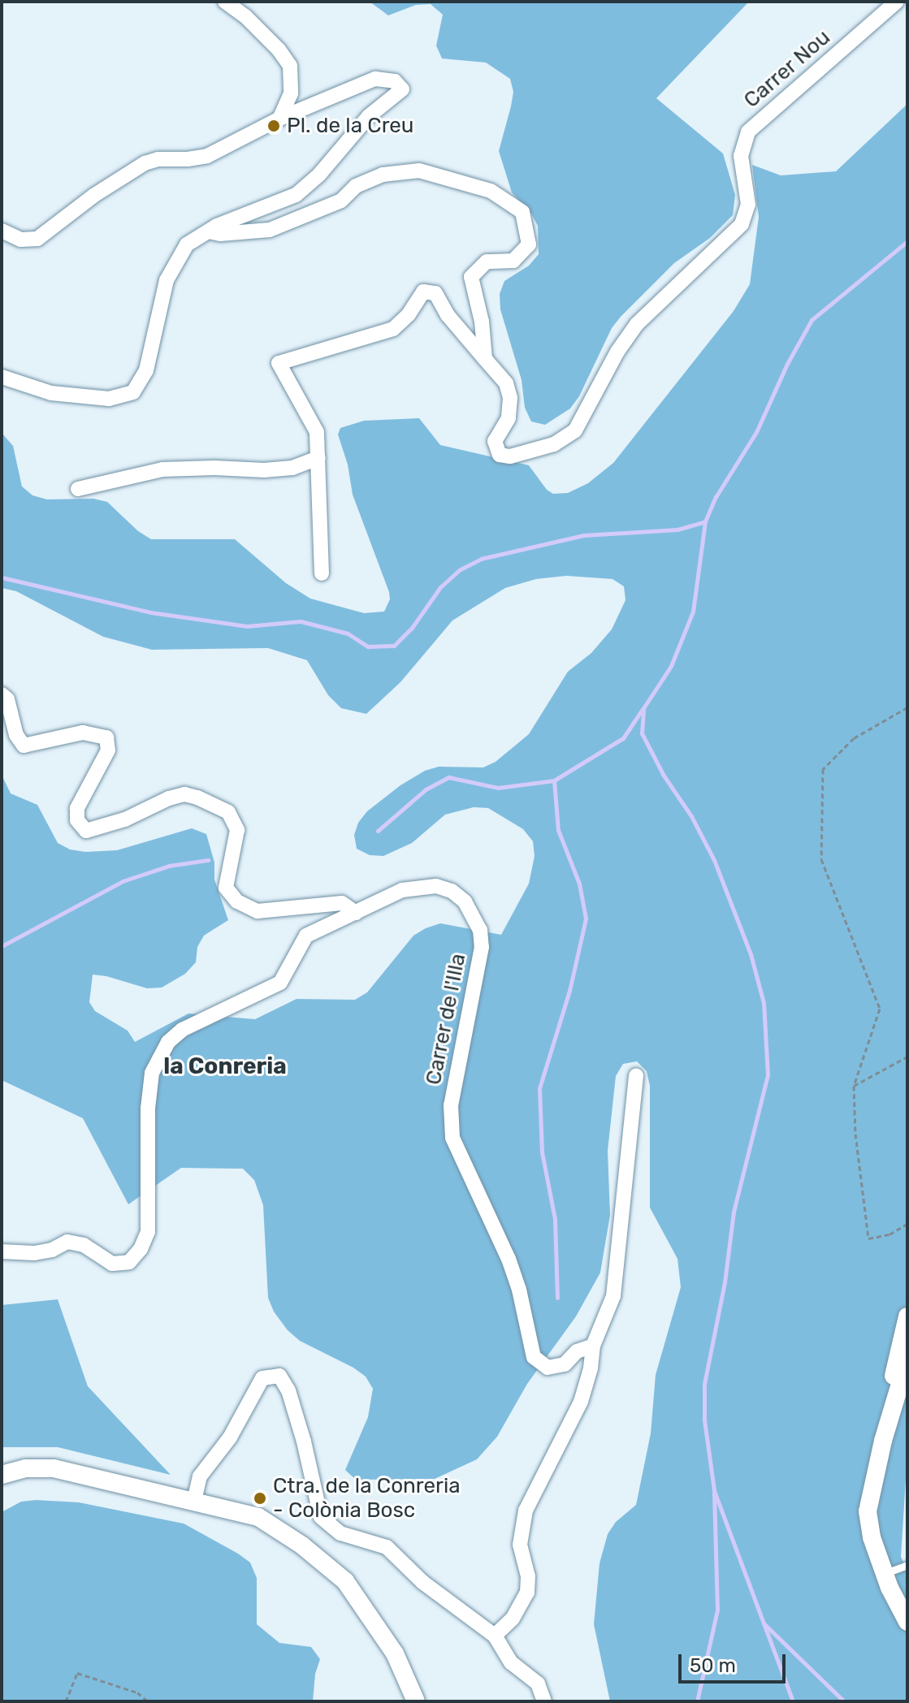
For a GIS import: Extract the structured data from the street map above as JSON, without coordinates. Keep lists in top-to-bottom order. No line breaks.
{"streets":{"street":["Carrer Nou","Carrer de l'Illa"]},"districts":["la Conreria"],"places":["Pl. de la Creu","Ctra. de la Conreria - Colònia Bosc"],"scale_bar":"50 m"}
